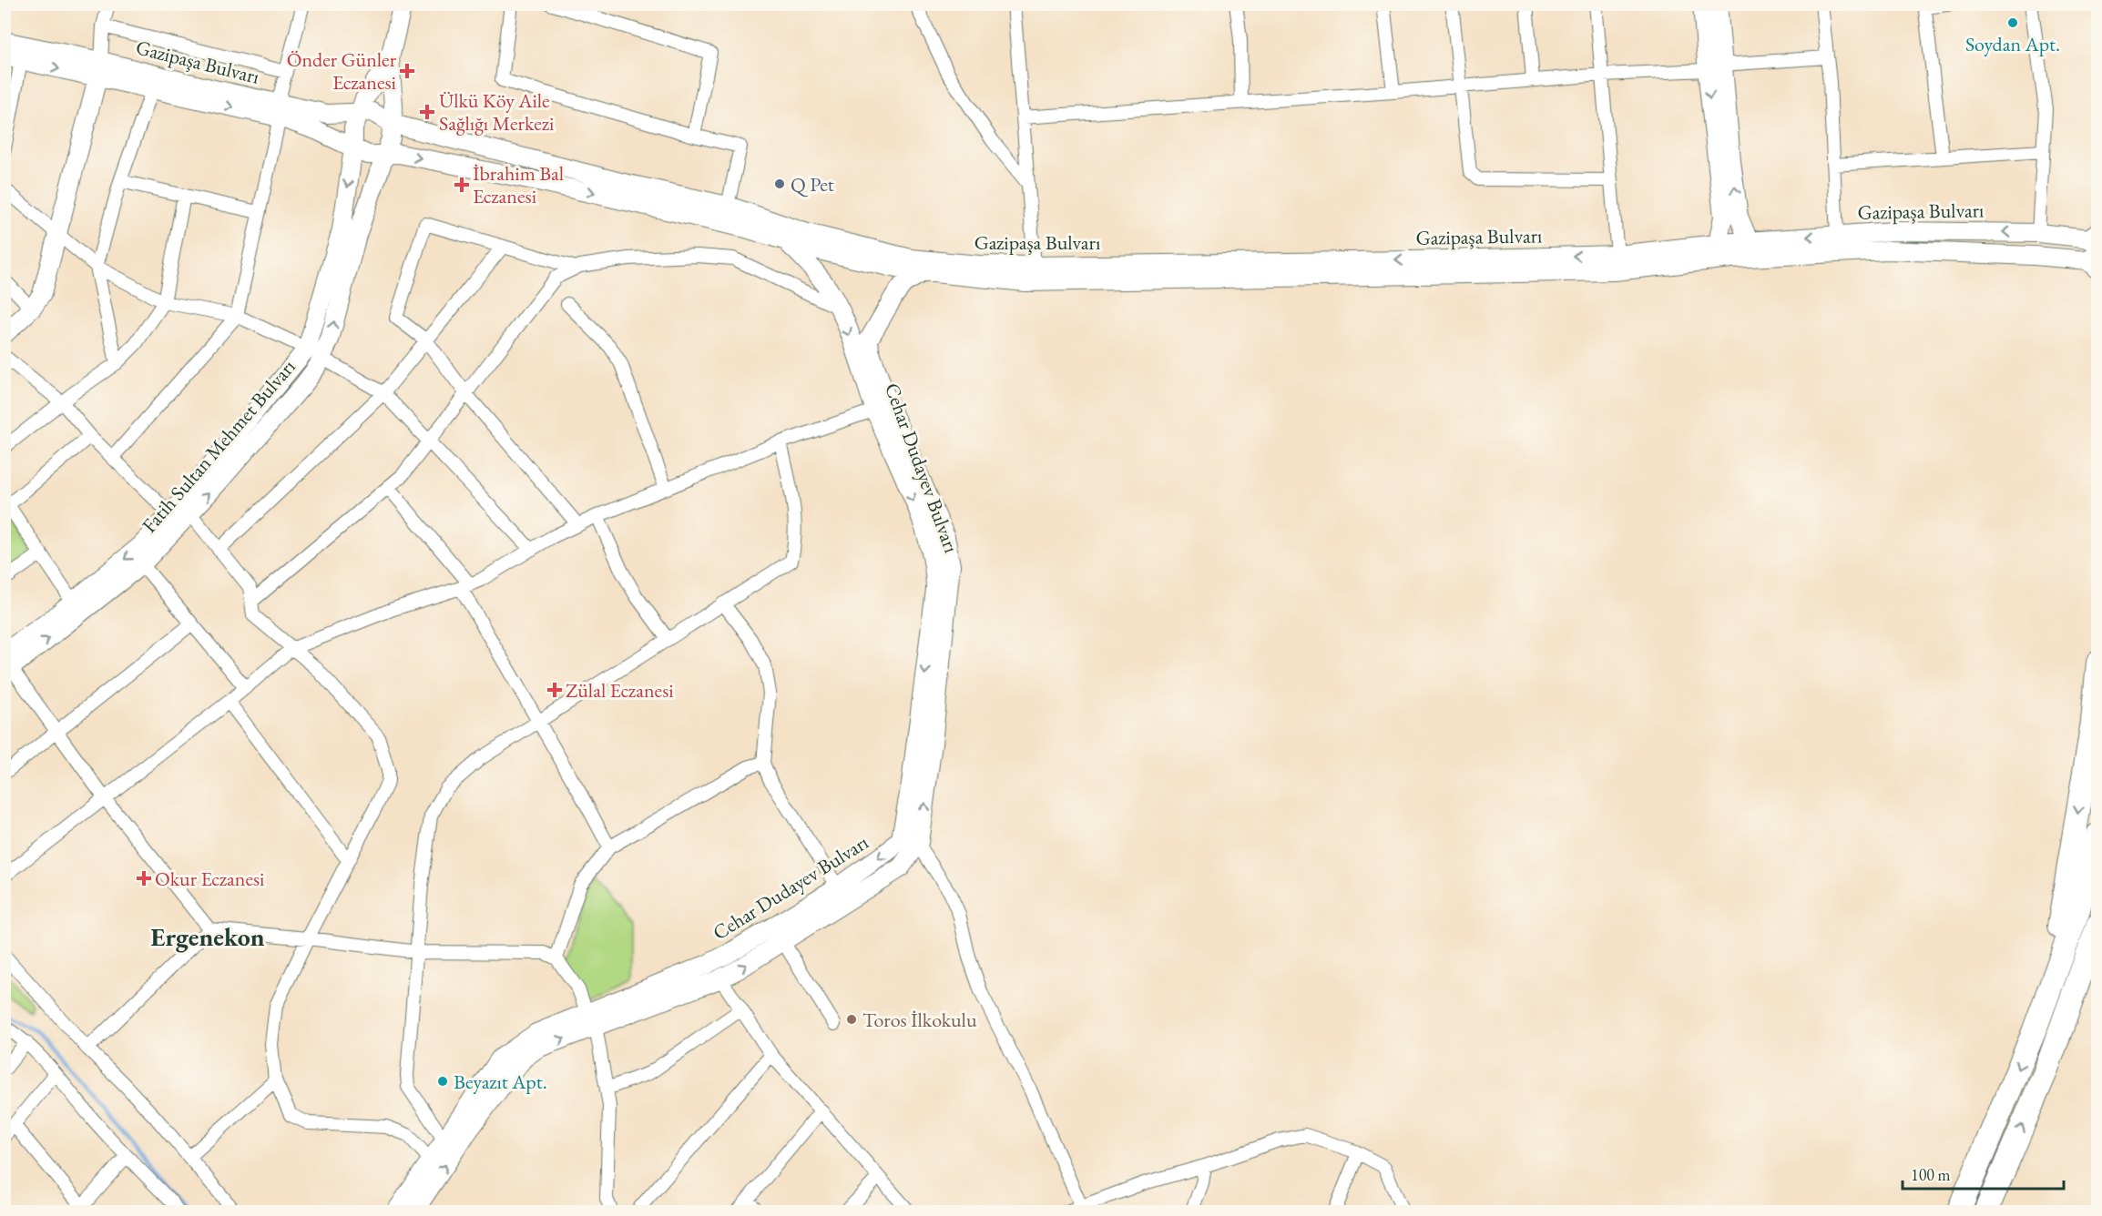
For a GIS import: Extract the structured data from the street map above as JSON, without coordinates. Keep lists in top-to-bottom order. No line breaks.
{"streets":{"street":["Gazipaşa Bulvarı","Fatih Sultan Mehmet Bulvarı","Cehar Dudayev Bulvarı"]},"crossings":[["Gazipaşa Bulvarı","Fatih Sultan Mehmet Bulvarı"],["Gazipaşa Bulvarı","Cehar Dudayev Bulvarı"]],"districts":["Ergenekon"],"places":{"other":["Soydan Apt.","Q Pet","Toros İlkokulu","Beyazıt Apt."],"health":["Önder Günler Eczanesi","Ülkü Köy Aile Sağlığı Merkezi","İbrahim Bal Eczanesi","Zülal Eczanesi","Okur Eczanesi"]},"scale_bar":"100 m"}
